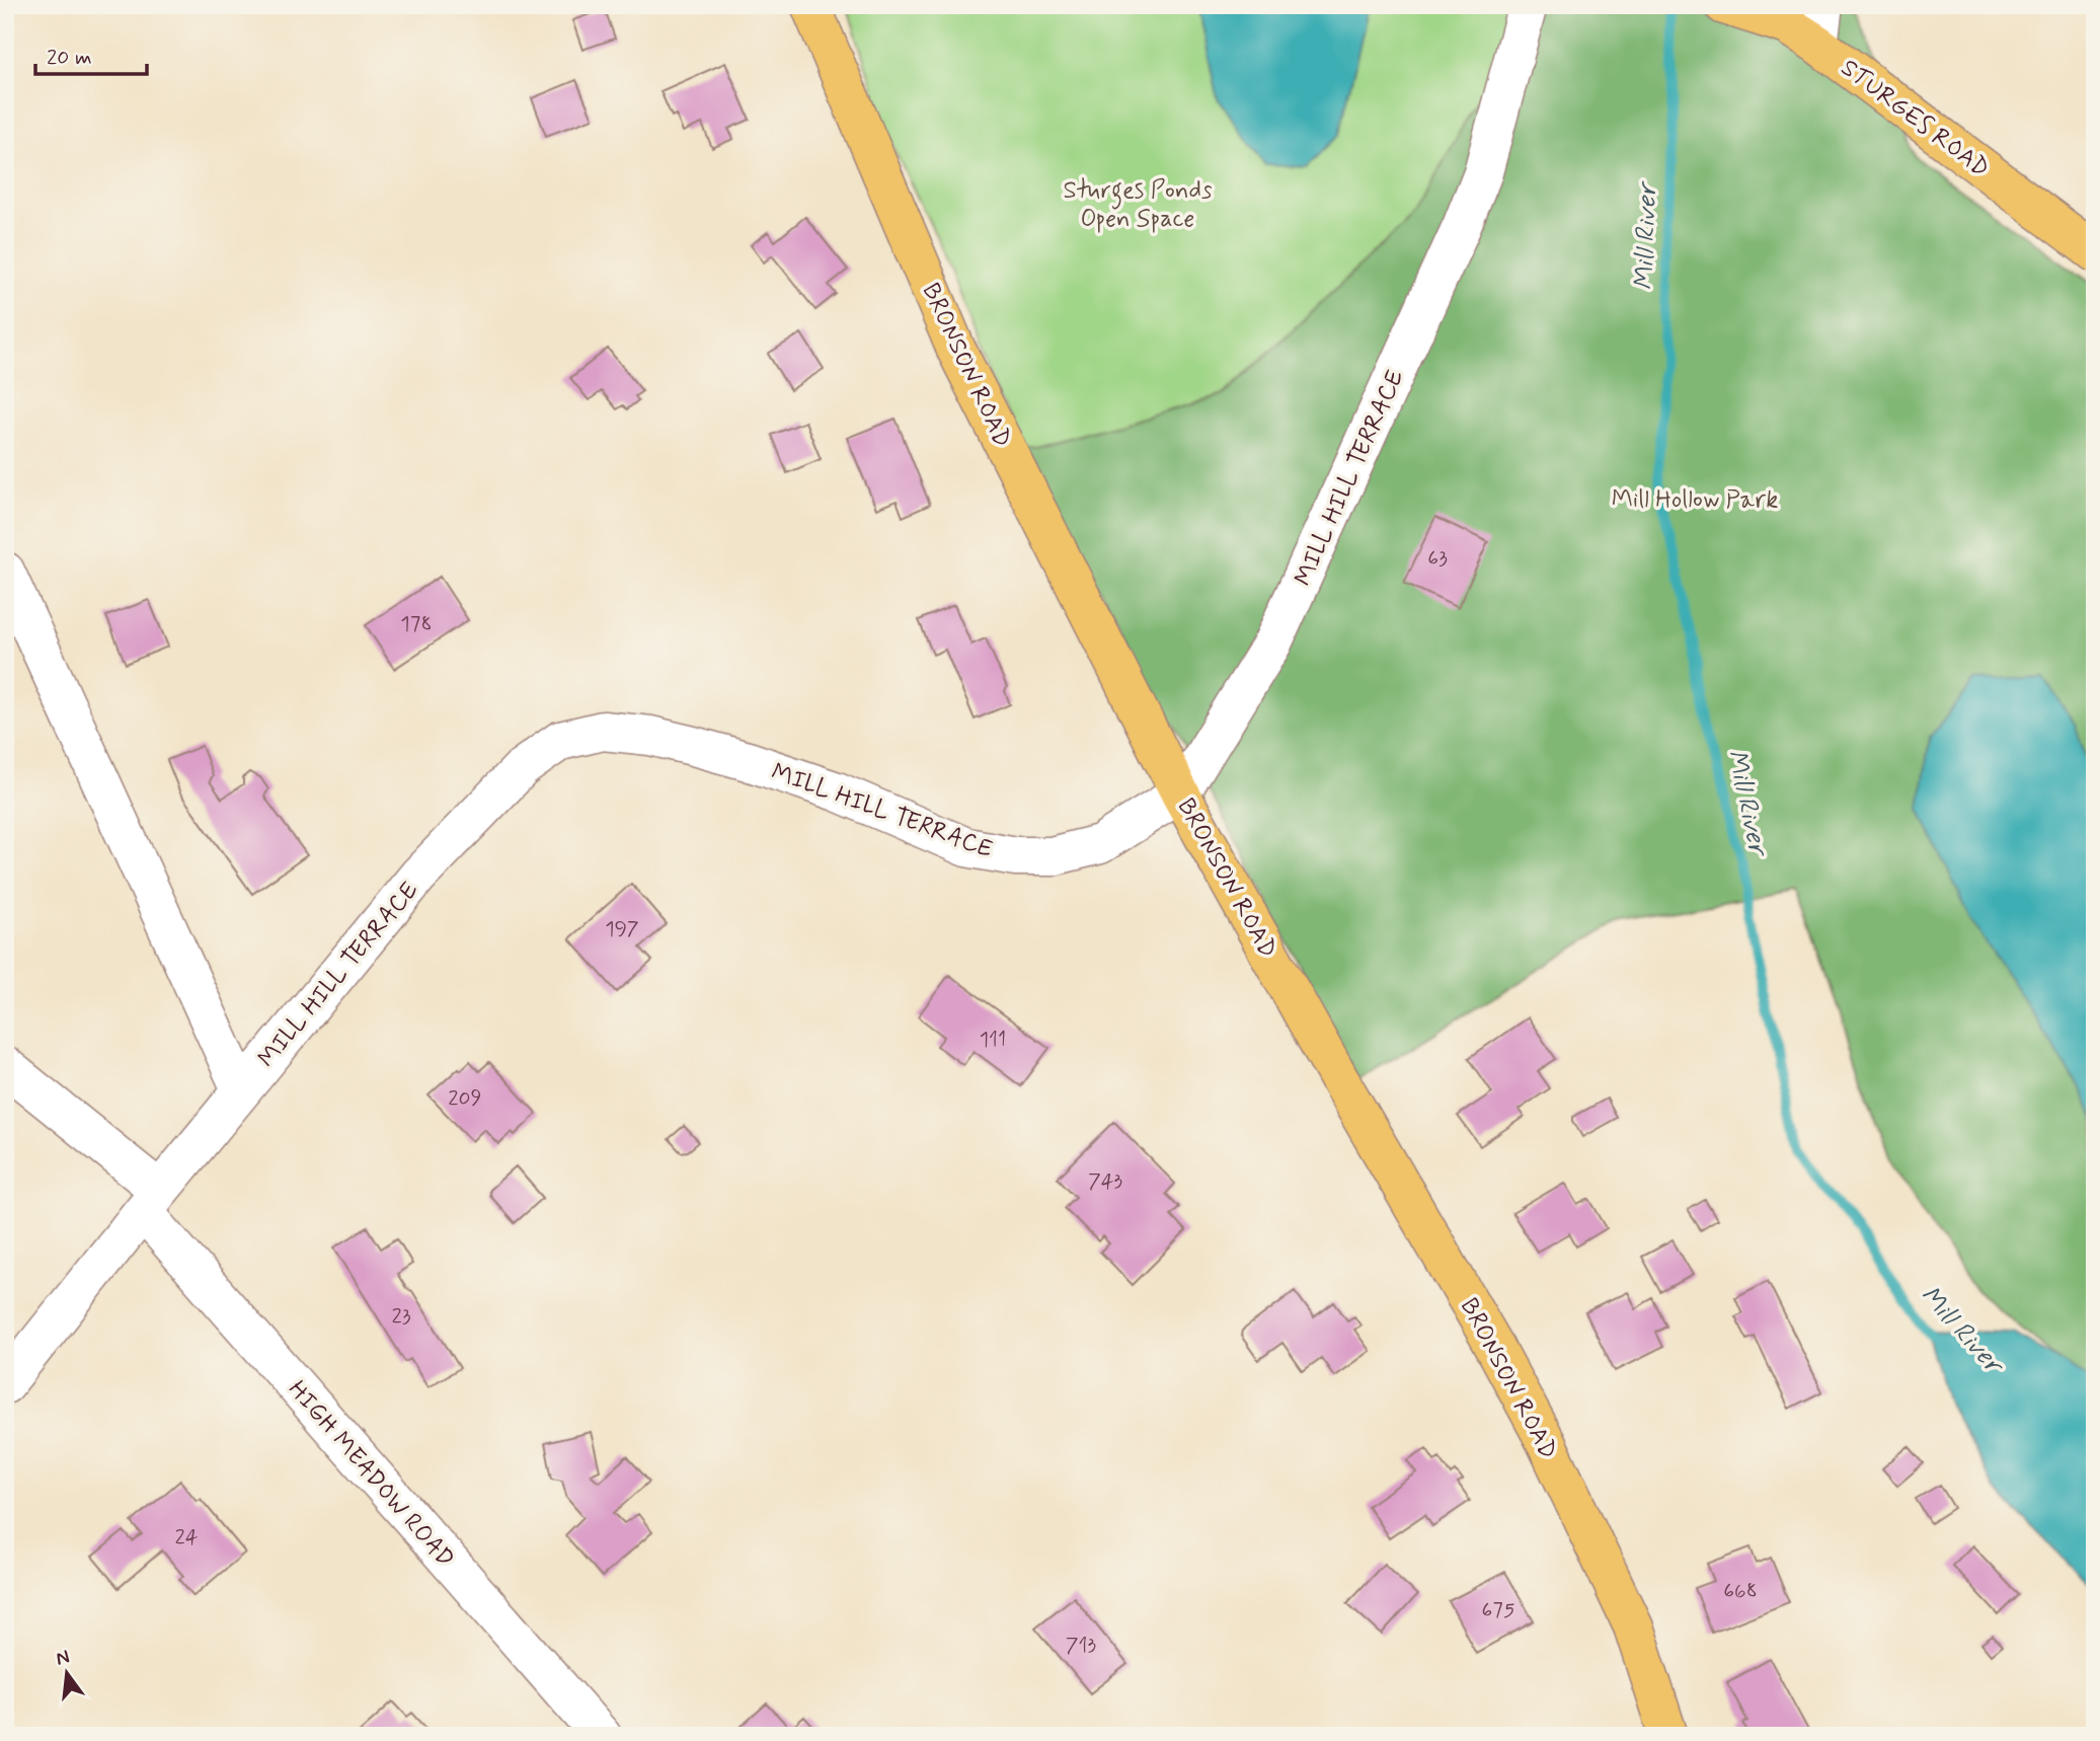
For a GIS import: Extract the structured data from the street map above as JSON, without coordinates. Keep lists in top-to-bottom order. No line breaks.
{"streets":{"main road":["STURGES ROAD","BRONSON ROAD"],"street":["MILL HILL TERRACE","HIGH MEADOW ROAD"]},"crossings":[["BRONSON ROAD","MILL HILL TERRACE"],["MILL HILL TERRACE","HIGH MEADOW ROAD"]],"water":["Mill River"],"parks":["Sturges Ponds Open Space","Mill Hollow Park"],"house_numbers":["63","178","197","111","209","743","23","24","668","675","713"],"scale_bar":"20 m","north":"top"}
